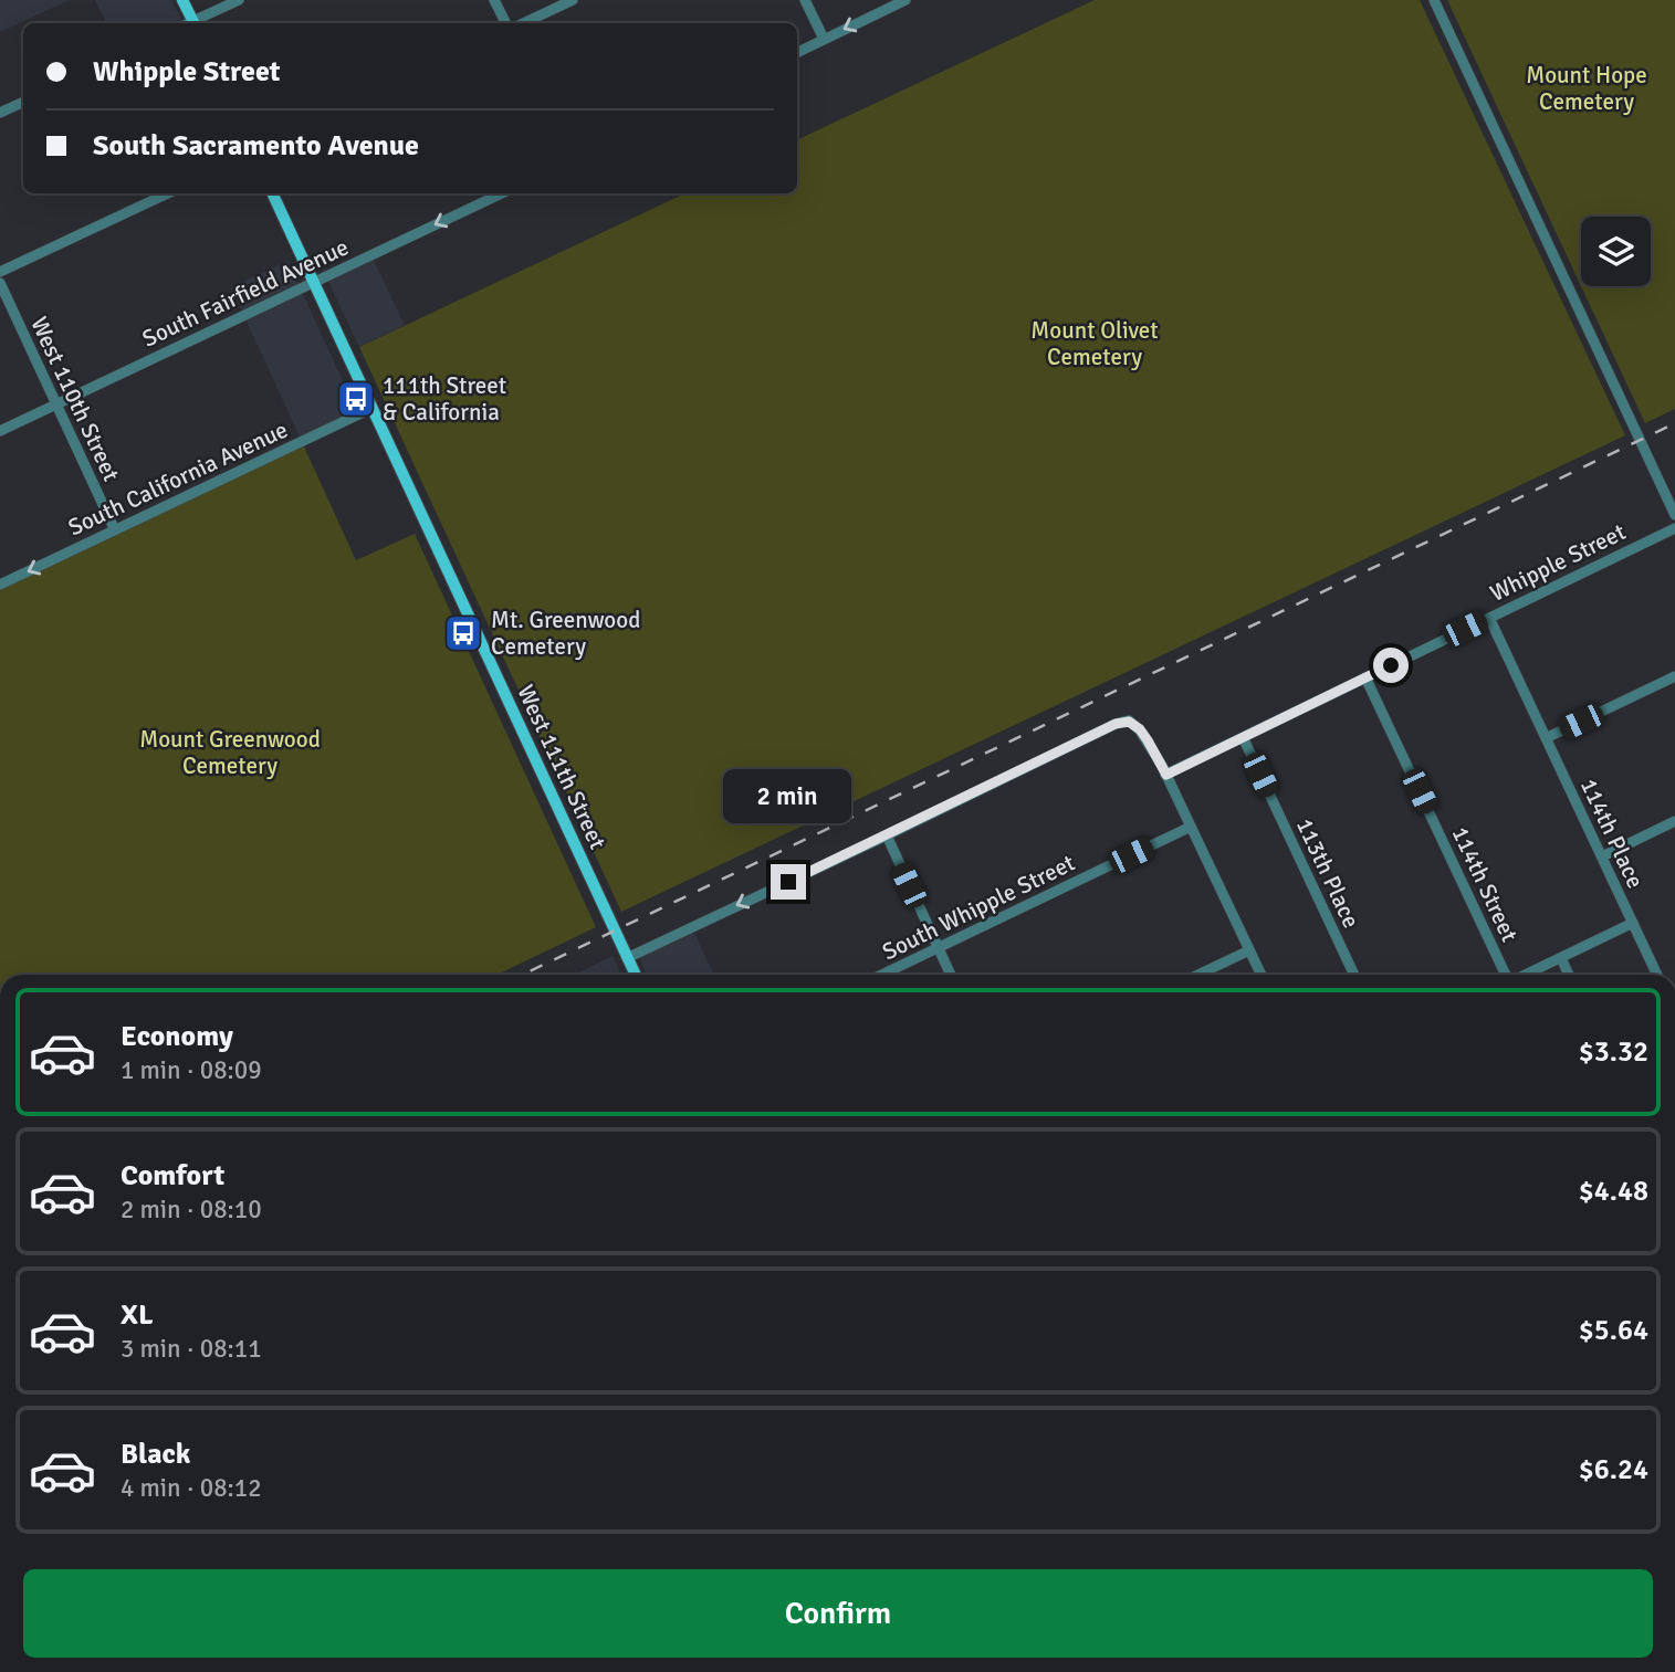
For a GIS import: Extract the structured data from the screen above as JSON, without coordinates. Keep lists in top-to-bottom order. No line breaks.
{"streets":{"main road":["West 111th Street"],"street":["South Fairfield Avenue","West 110th Street","South California Avenue","Whipple Street","114th Place","113th Place","114th Street","South Whipple Street"]},"crossings":[["South Fairfield Avenue","West 110th Street"],["South Fairfield Avenue","West 111th Street"],["West 110th Street","South California Avenue"],["South California Avenue","West 111th Street"],["Whipple Street","114th Place"],["Whipple Street","113th Place"],["Whipple Street","114th Street"]],"one_way":["South Fairfield Avenue"],"parks":["Mount Hope Cemetery","Mount Olivet Cemetery","Mount Greenwood Cemetery"],"places":{"bus stop":["111th Street & California","Mt. Greenwood Cemetery"]},"page":{"banner":["Whipple Street","South Sacramento Avenue"],"bubble":"2 min","list":[{"name":"Economy","note":"1 min · 08:09","value":"$3.32"},{"name":"Comfort","note":"2 min · 08:10","value":"$4.48"},{"name":"XL","note":"3 min · 08:11","value":"$5.64"},{"name":"Black","note":"4 min · 08:12","value":"$6.24"}],"buttons":"Confirm"}}
